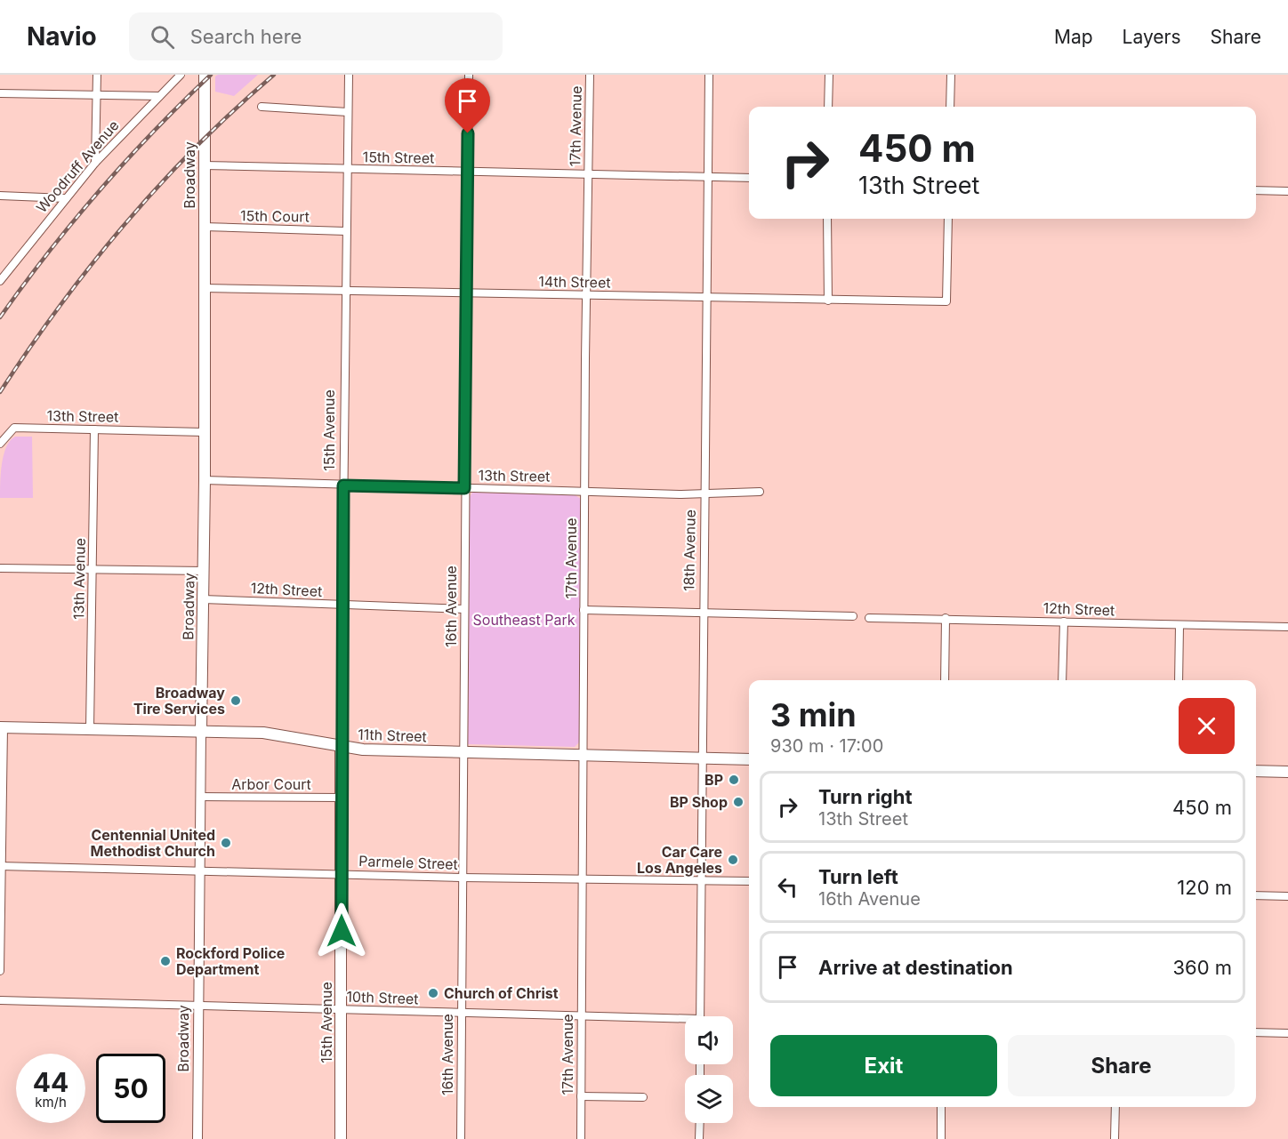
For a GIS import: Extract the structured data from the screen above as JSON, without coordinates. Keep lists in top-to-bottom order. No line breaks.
{"streets":{"main road":["Broadway","15th Avenue","11th Street"],"street":["17th Avenue","15th Street","Woodruff Avenue","15th Court","14th Street","13th Street","18th Avenue","13th Avenue","12th Street","16th Avenue","Arbor Court","Parmele Street","10th Street"]},"crossings":[["17th Avenue","15th Street"],["17th Avenue","14th Street"],["17th Avenue","13th Street"],["17th Avenue","11th Street"],["17th Avenue","Parmele Street"],["17th Avenue","10th Street"],["15th Street","Broadway"],["15th Street","15th Avenue"],["15th Street","18th Avenue"],["15th Street","16th Avenue"],["Broadway","15th Court"],["Broadway","14th Street"],["Broadway","13th Street"],["Broadway","12th Street"],["Broadway","11th Street"],["Broadway","Arbor Court"],["Broadway","Parmele Street"],["Broadway","10th Street"],["15th Court","15th Avenue"],["14th Street","15th Avenue"],["14th Street","18th Avenue"],["14th Street","16th Avenue"],["13th Street","15th Avenue"],["13th Street","18th Avenue"],["13th Street","13th Avenue"],["13th Street","16th Avenue"],["15th Avenue","12th Street"],["15th Avenue","11th Street"],["15th Avenue","Arbor Court"],["15th Avenue","Parmele Street"],["15th Avenue","10th Street"],["18th Avenue","11th Street"],["18th Avenue","Parmele Street"],["13th Avenue","11th Street"],["12th Street","16th Avenue"],["16th Avenue","11th Street"],["16th Avenue","Parmele Street"],["16th Avenue","10th Street"]],"parks":["Southeast Park"],"places":["Broadway Tire Services","BP","BP Shop","Centennial United Methodist Church","Car Care Los Angeles","Rockford Police Department","Church of Christ"],"page":{"header":"Navio","search":"Search here","nav":["Map","Layers","Share"],"turn":["450 m","13th Street"],"heading":["3 min","930 m · 17:00"],"list":[{"name":"Turn right","note":"13th Street","value":"450 m"},{"name":"Turn left","note":"16th Avenue","value":"120 m"},{"name":"Arrive at destination","value":"360 m"}],"buttons":["Exit","Share"],"speed":"44 km/h","limit":"50"}}
